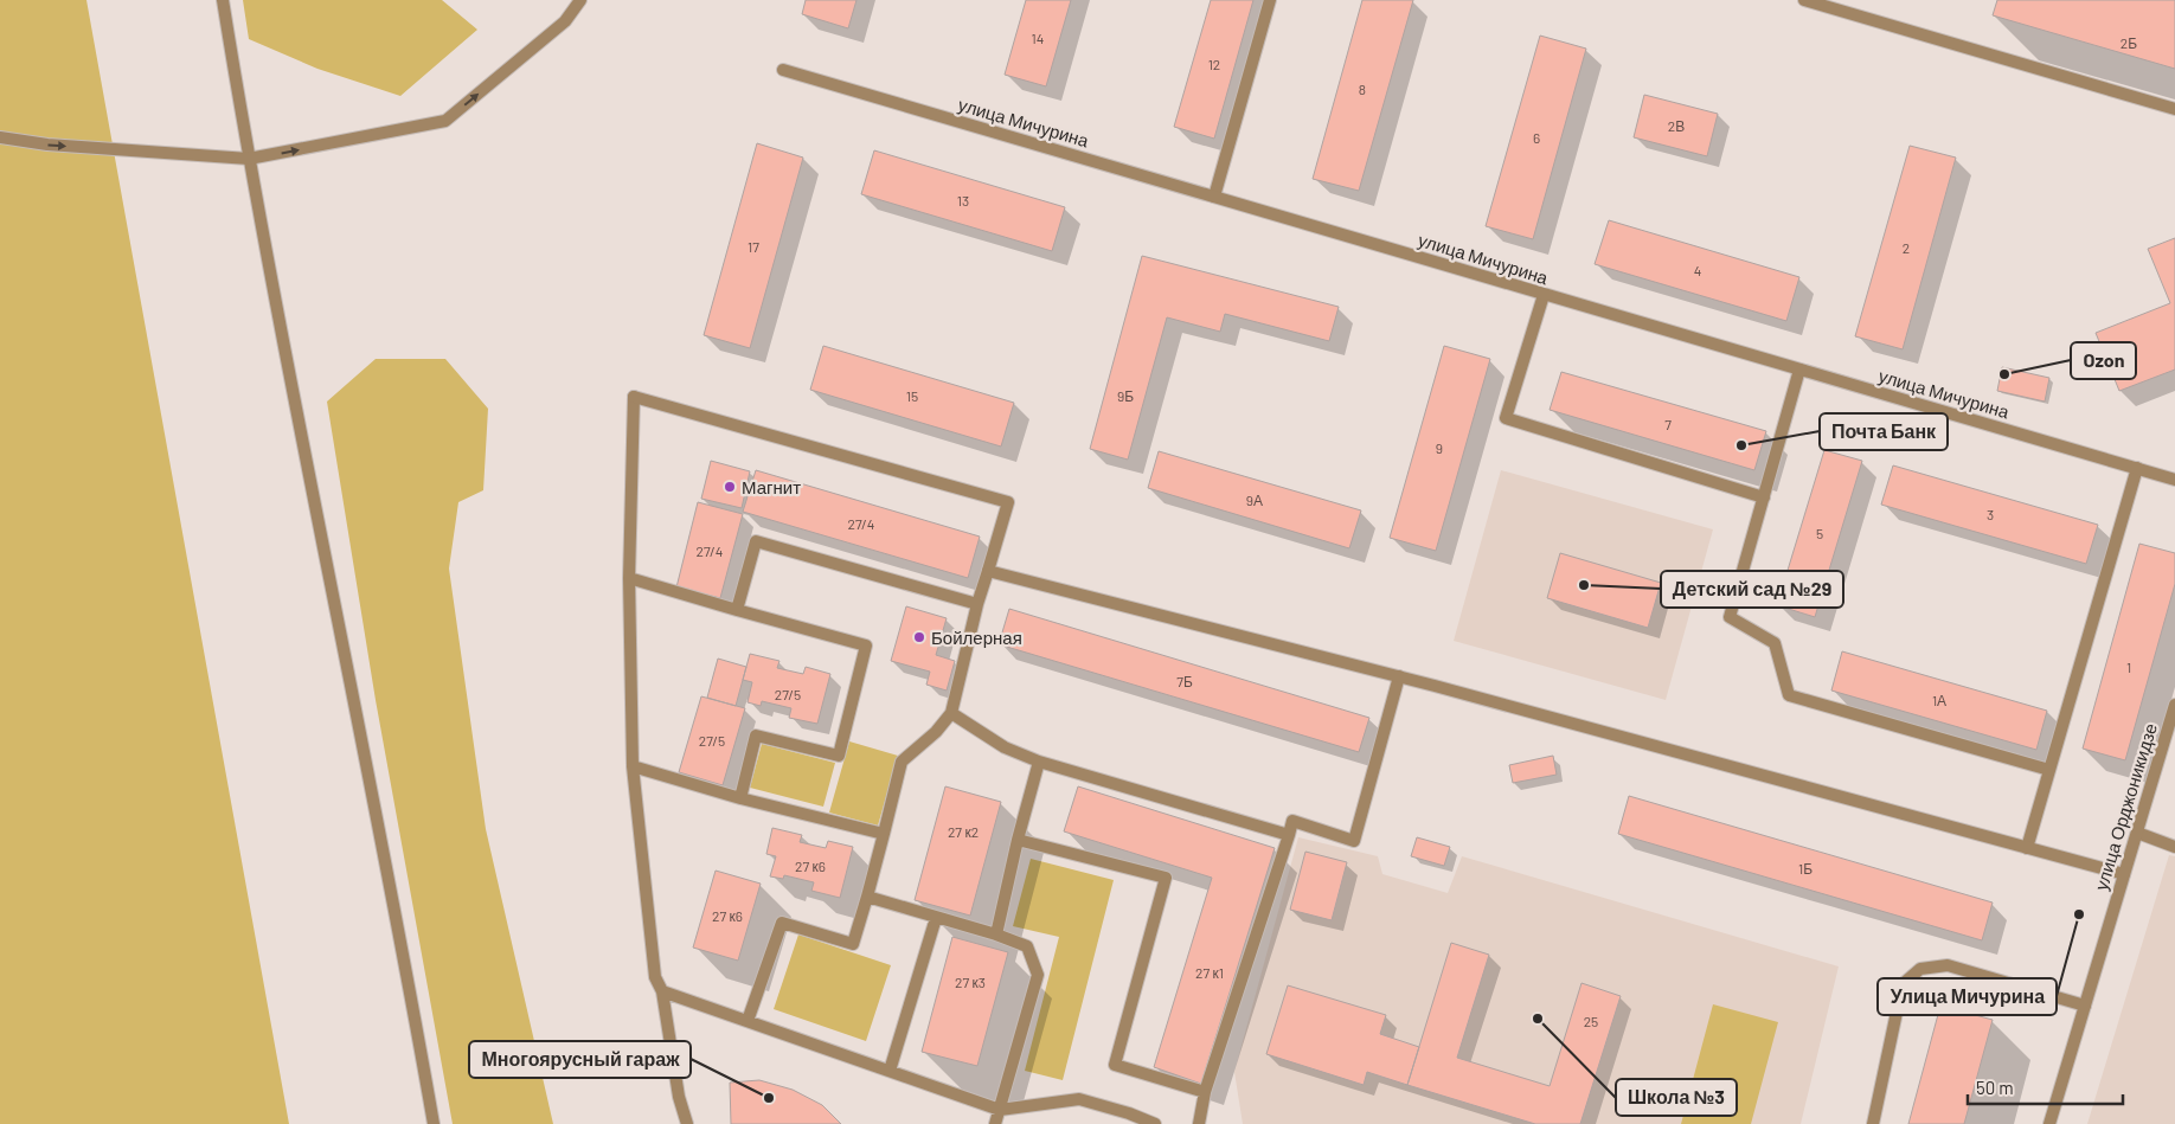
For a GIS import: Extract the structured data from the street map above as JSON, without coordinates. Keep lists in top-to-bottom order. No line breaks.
{"streets":{"street":["улица Мичурина","улица Орджоникидзе"]},"places":["Ozon","Почта Банк","Магнит","Детский сад №29","Бойлерная","Улица Мичурина","Школа №3","Многоярусный гараж"],"house_numbers":["14","2Б","12","8","2В","6","13","17","2","4","15","9Б","7","9","9А","3","27/4","5","27/4","1","7Б","27/5","1А","27/5","27 к2","27 к6","1Б","27 к6","27 к1","27 к3","25"],"scale_bar":"50 m"}
